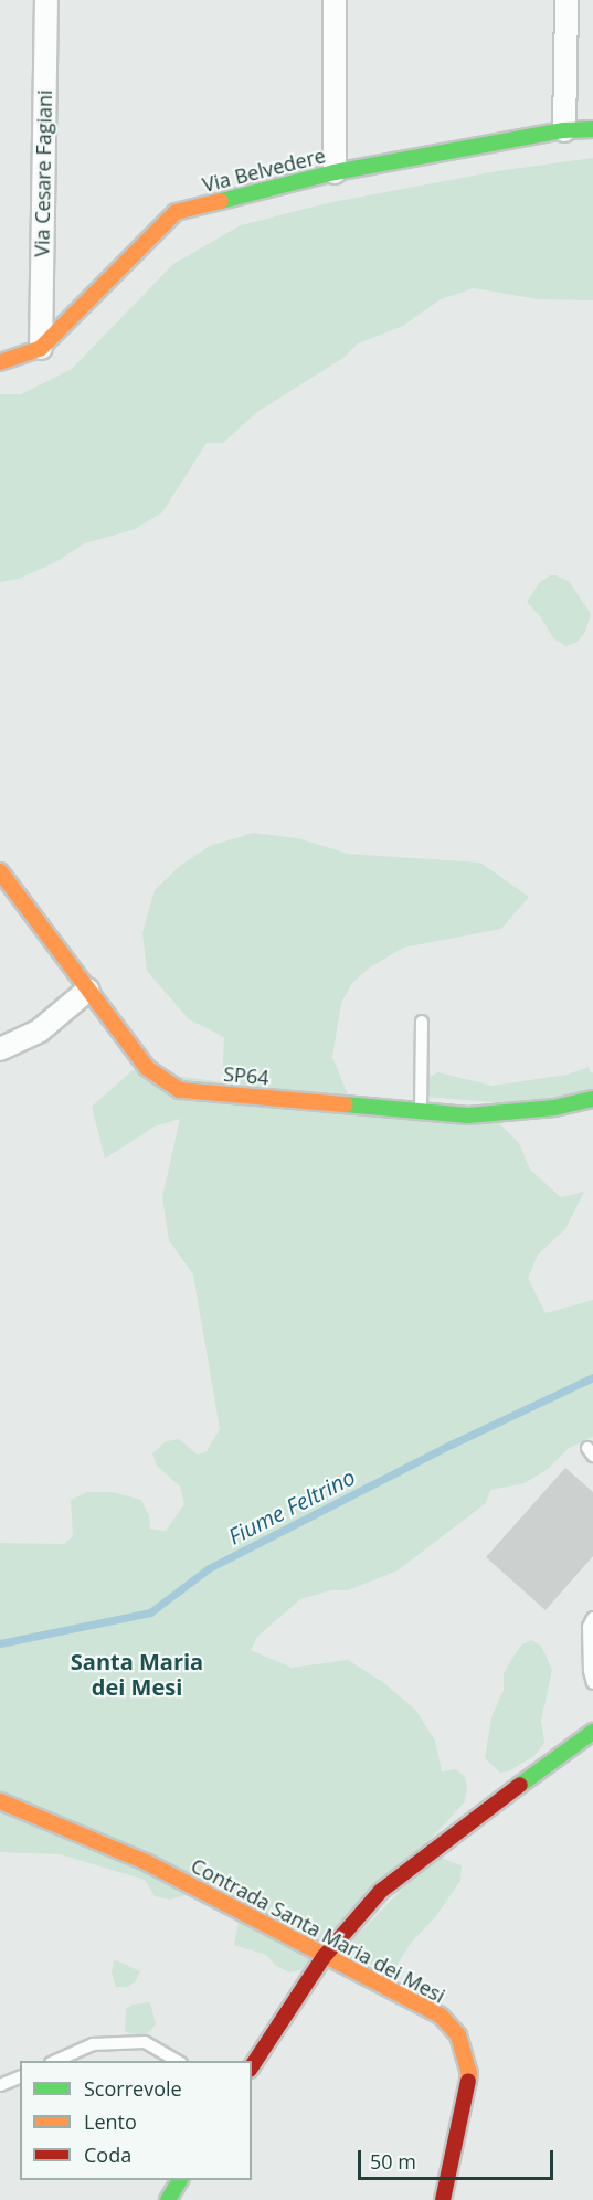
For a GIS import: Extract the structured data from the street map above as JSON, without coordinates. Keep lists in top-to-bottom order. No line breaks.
{"streets":{"street":["Via Belvedere","Via Cesare Fagiani","SP64","Contrada Santa Maria dei Mesi"]},"crossings":[["Via Belvedere","Via Cesare Fagiani"]],"districts":["Santa Maria dei Mesi"],"water":["Fiume Feltrino"],"legend":["Scorrevole","Lento","Coda"],"scale_bar":"50 m"}
